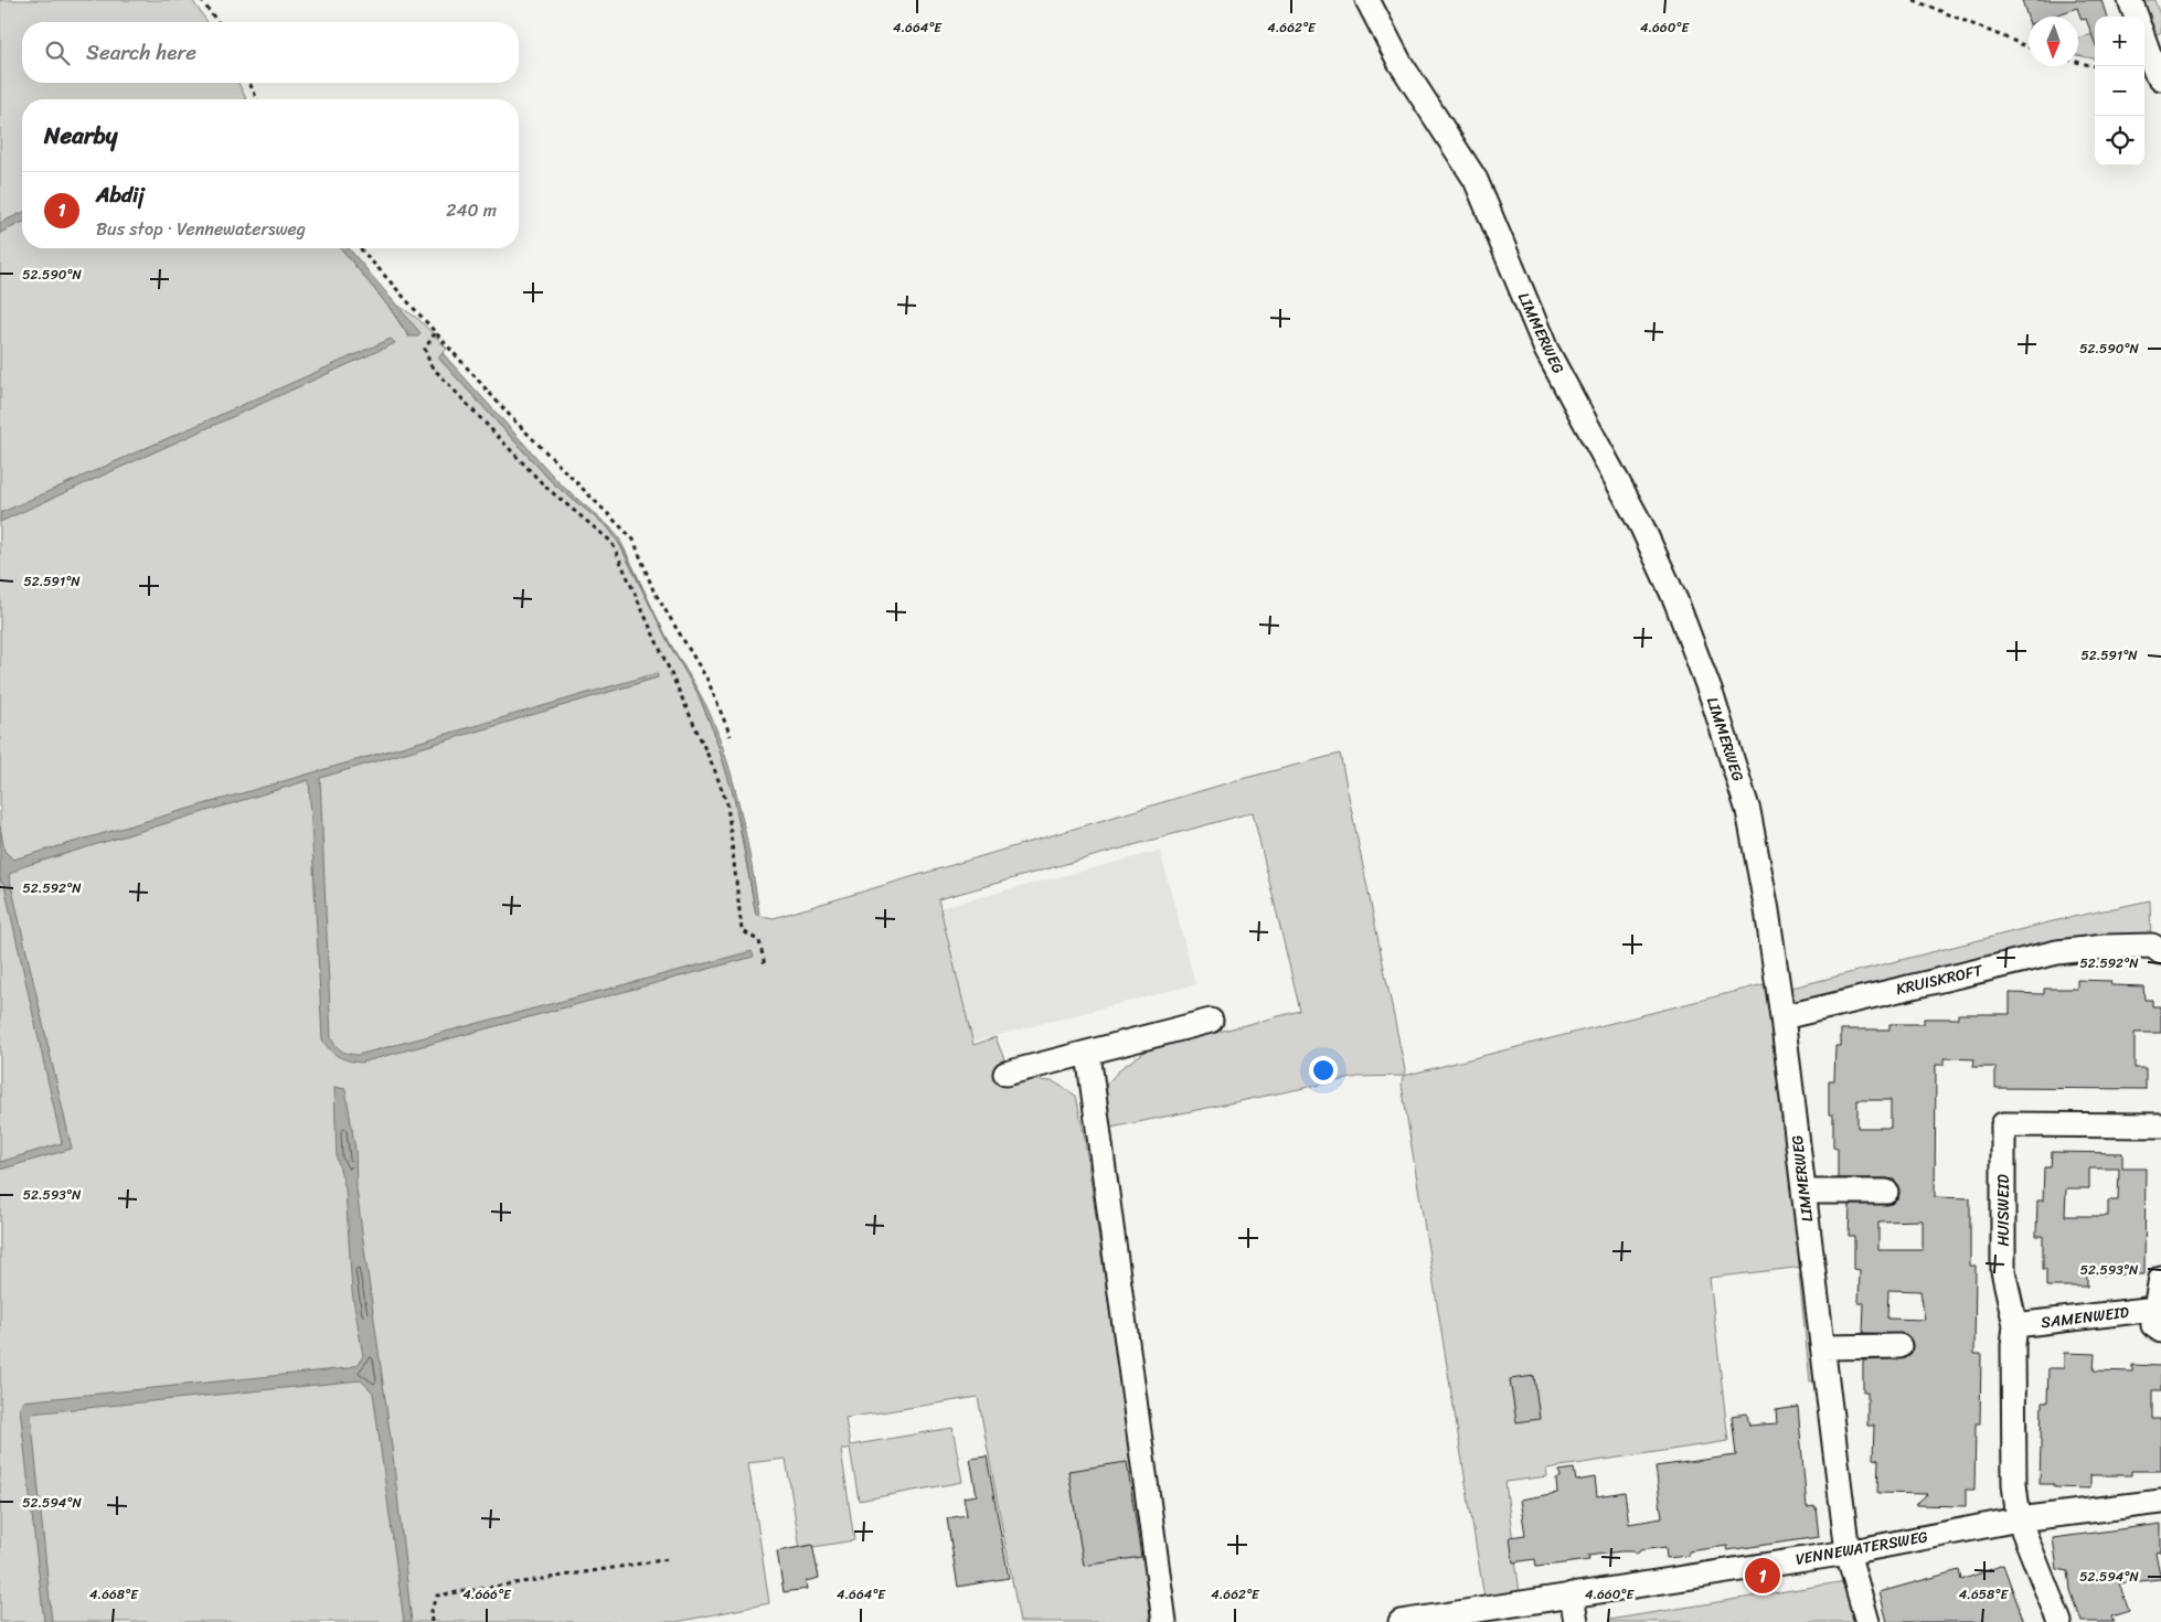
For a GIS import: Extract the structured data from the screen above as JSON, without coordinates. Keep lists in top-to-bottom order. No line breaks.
{"streets":{"street":["LIMMERWEG","KRUISKROFT","HUISWEID","SAMENWEID","VENNEWATERSWEG"]},"crossings":[["LIMMERWEG","KRUISKROFT"],["LIMMERWEG","VENNEWATERSWEG"],["HUISWEID","SAMENWEID"],["HUISWEID","VENNEWATERSWEG"]],"north":"bottom","page":{"map_buttons":["+","−"],"search":"Search here","heading":"Nearby","list":[{"mark":"1","name":"Abdij","note":"Bus stop · Vennewatersweg","value":"240 m"}],"pins":"1"},"coordinates":["4.664°E","4.662°E","4.660°E","52.590°N","52.591°N","52.592°N","52.593°N","52.594°N","4.668°E","4.666°E","4.658°E"]}
